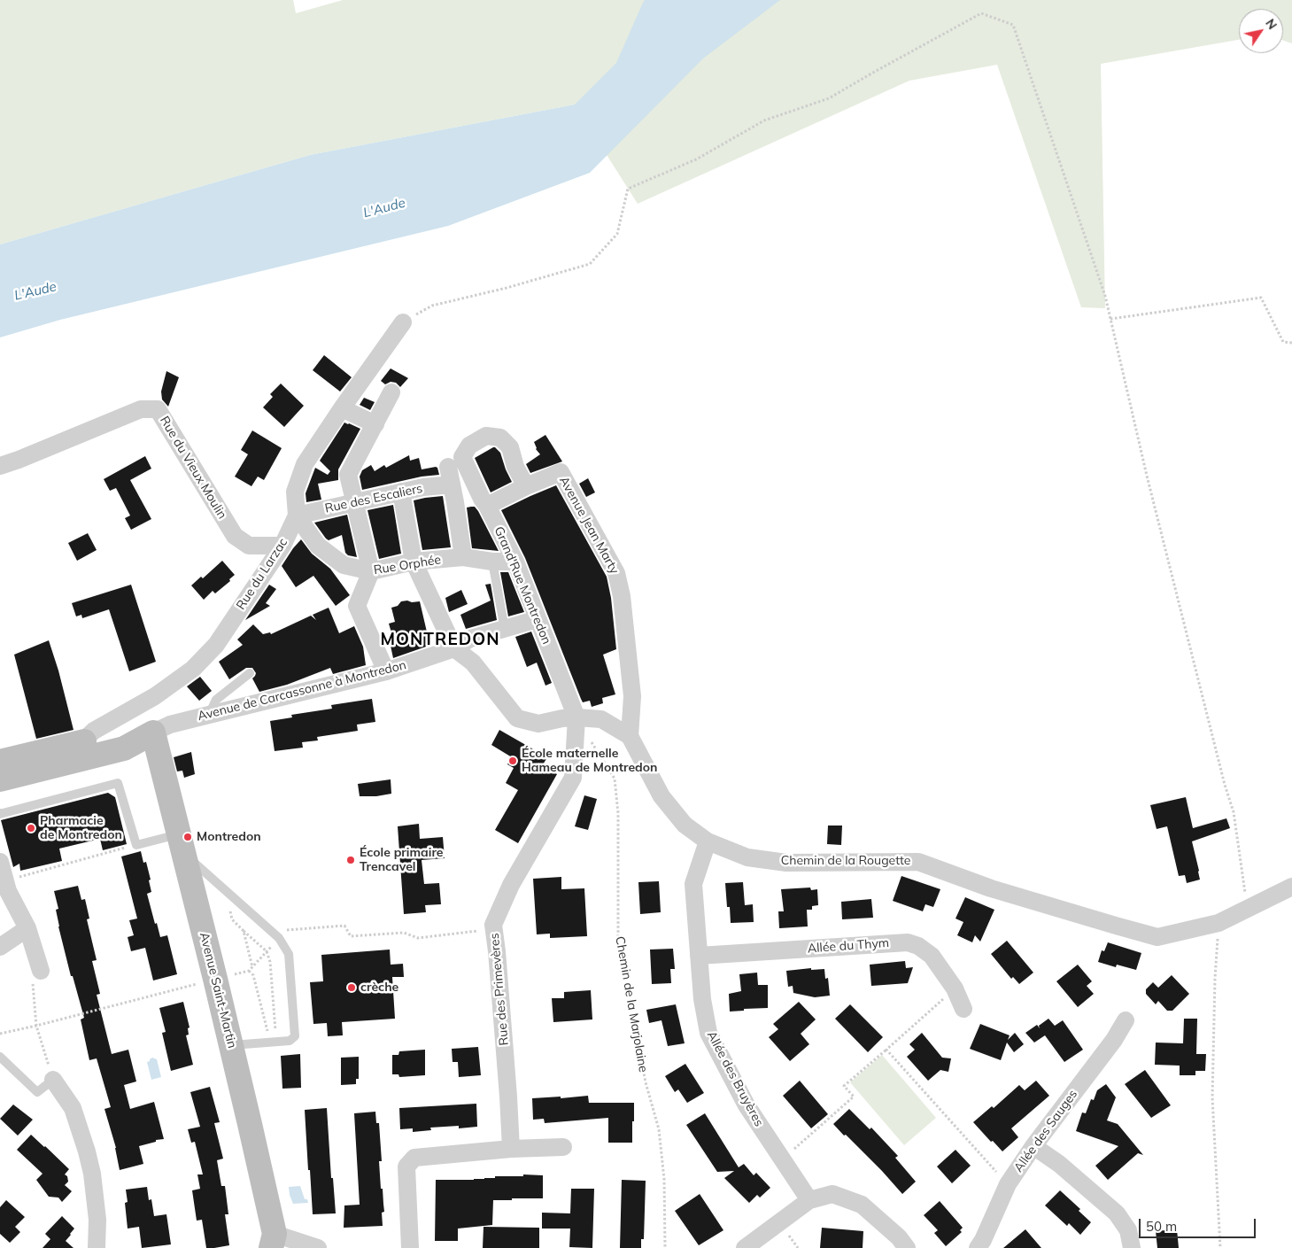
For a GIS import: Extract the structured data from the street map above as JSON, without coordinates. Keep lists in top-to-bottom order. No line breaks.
{"streets":{"street":["Rue du Vieux Moulin","Rue des Escaliers","Avenue Jean Marty","Rue Orphée","Rue du Larzac","Grand'Rue Montredon","Avenue de Carcassonne à Montredon","Chemin de la Rougette","Allée du Thym","Rue des Primevères","Avenue Saint-Martin","Allée des Bruyères","Allée des Sauges"],"path":["Chemin de la Marjolaine"]},"crossings":[["Rue du Vieux Moulin","Rue du Larzac"],["Rue des Escaliers","Rue Orphée"],["Rue des Escaliers","Rue du Larzac"],["Avenue Jean Marty","Grand'Rue Montredon"],["Avenue Jean Marty","Chemin de la Rougette"],["Rue Orphée","Rue du Larzac"],["Rue Orphée","Grand'Rue Montredon"],["Grand'Rue Montredon","Avenue de Carcassonne à Montredon"],["Grand'Rue Montredon","Rue des Primevères"],["Grand'Rue Montredon","Chemin de la Marjolaine"],["Avenue de Carcassonne à Montredon","Avenue Saint-Martin"],["Chemin de la Rougette","Allée des Bruyères"],["Allée du Thym","Allée des Bruyères"],["Rue des Primevères","Chemin de la Marjolaine"]],"districts":["MONTREDON"],"water":["L'Aude"],"places":["École maternelle Hameau de Montredon","Pharmacie de Montredon","Montredon","École primaire Trencavel","crèche"],"scale_bar":"50 m","north":"top right"}
